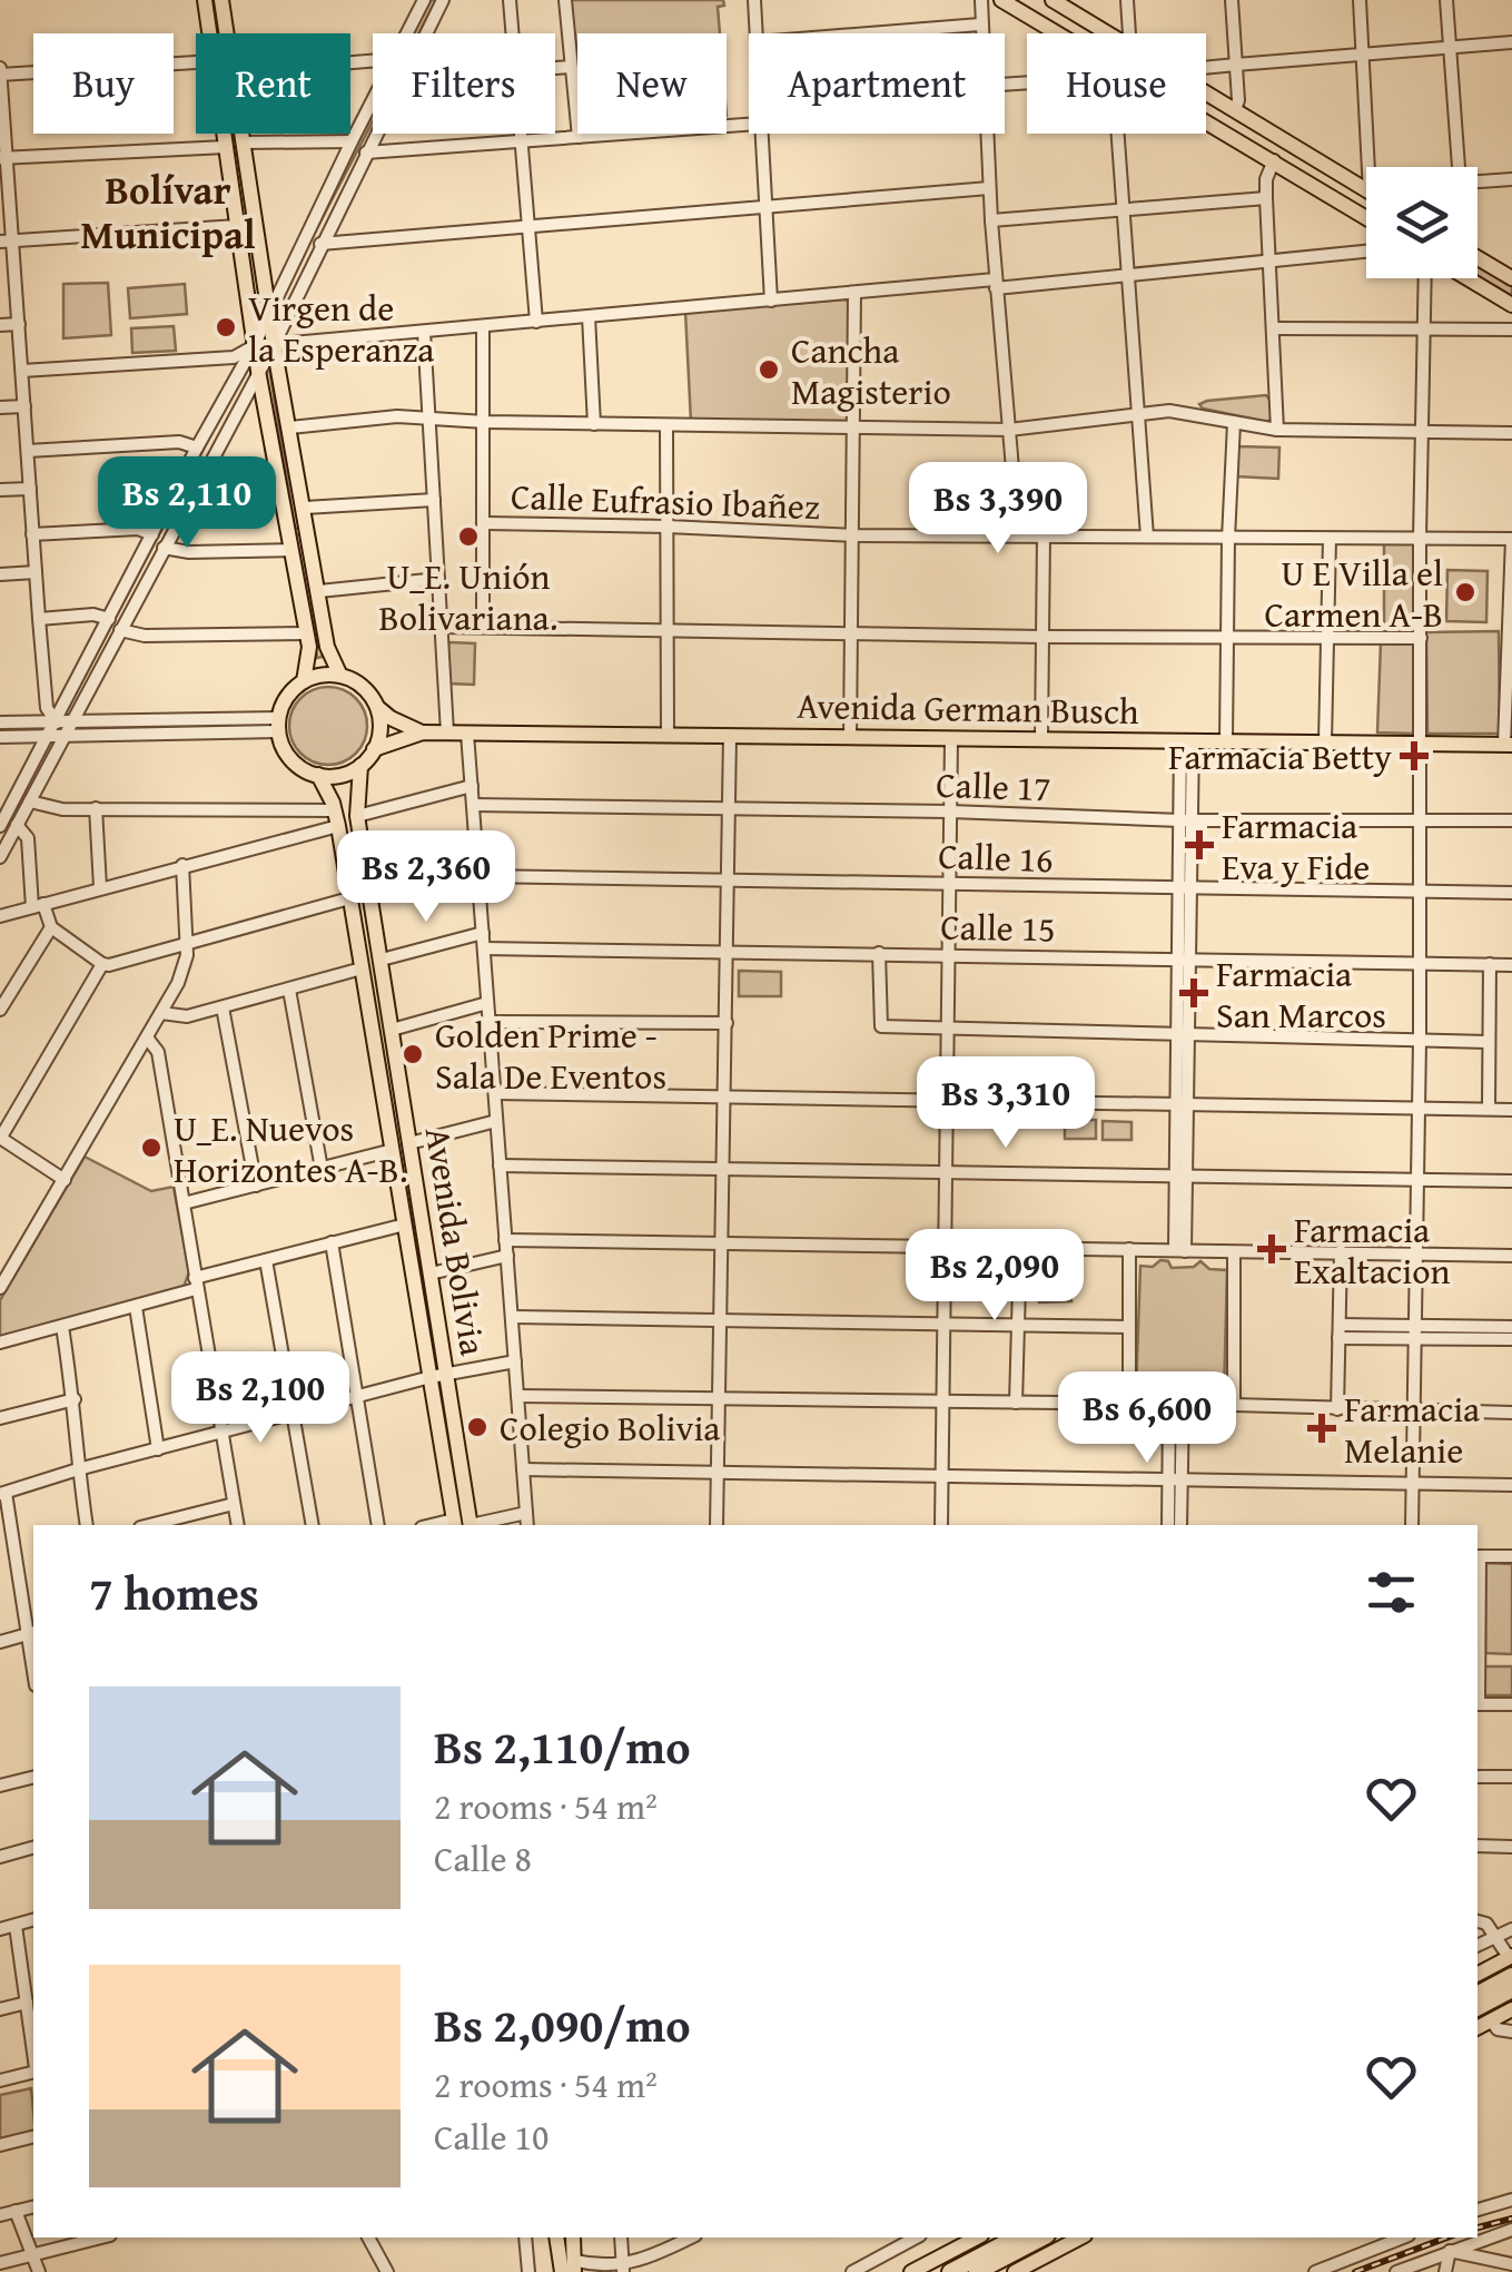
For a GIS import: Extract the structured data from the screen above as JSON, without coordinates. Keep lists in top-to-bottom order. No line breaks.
{"streets":{"main road":["Avenida German Busch","Avenida Bolivia"],"street":["Calle Eufrasio Ibañez","Calle 17","Calle 16","Calle 15"]},"crossings":[["Avenida German Busch","Avenida Bolivia"],["Calle 16","Avenida Bolivia"]],"districts":["Bolívar Municipal"],"places":{"other":["Virgen de la Esperanza","Cancha Magisterio","U_E. Unión Bolivariana.","U E Villa el Carmen A-B","Golden Prime - Sala De Eventos","U_E. Nuevos Horizontes A-B.","Colegio Bolivia"],"health":["Farmacia Betty","Farmacia Eva y Fide","Farmacia San Marcos","Farmacia Exaltacion","Farmacia Melanie"]},"page":{"chip":["Buy","Rent","Filters","New","Apartment","House"],"price":["Bs 2,110","Bs 3,390","Bs 2,360","Bs 3,310","Bs 2,090","Bs 2,100","Bs 6,600"],"heading":"7 homes","list":[{"name":"Bs 2,110/mo","note":"2 rooms · 54 m² · Calle 8"},{"name":"Bs 2,090/mo","note":"2 rooms · 54 m² · Calle 10"}]}}
